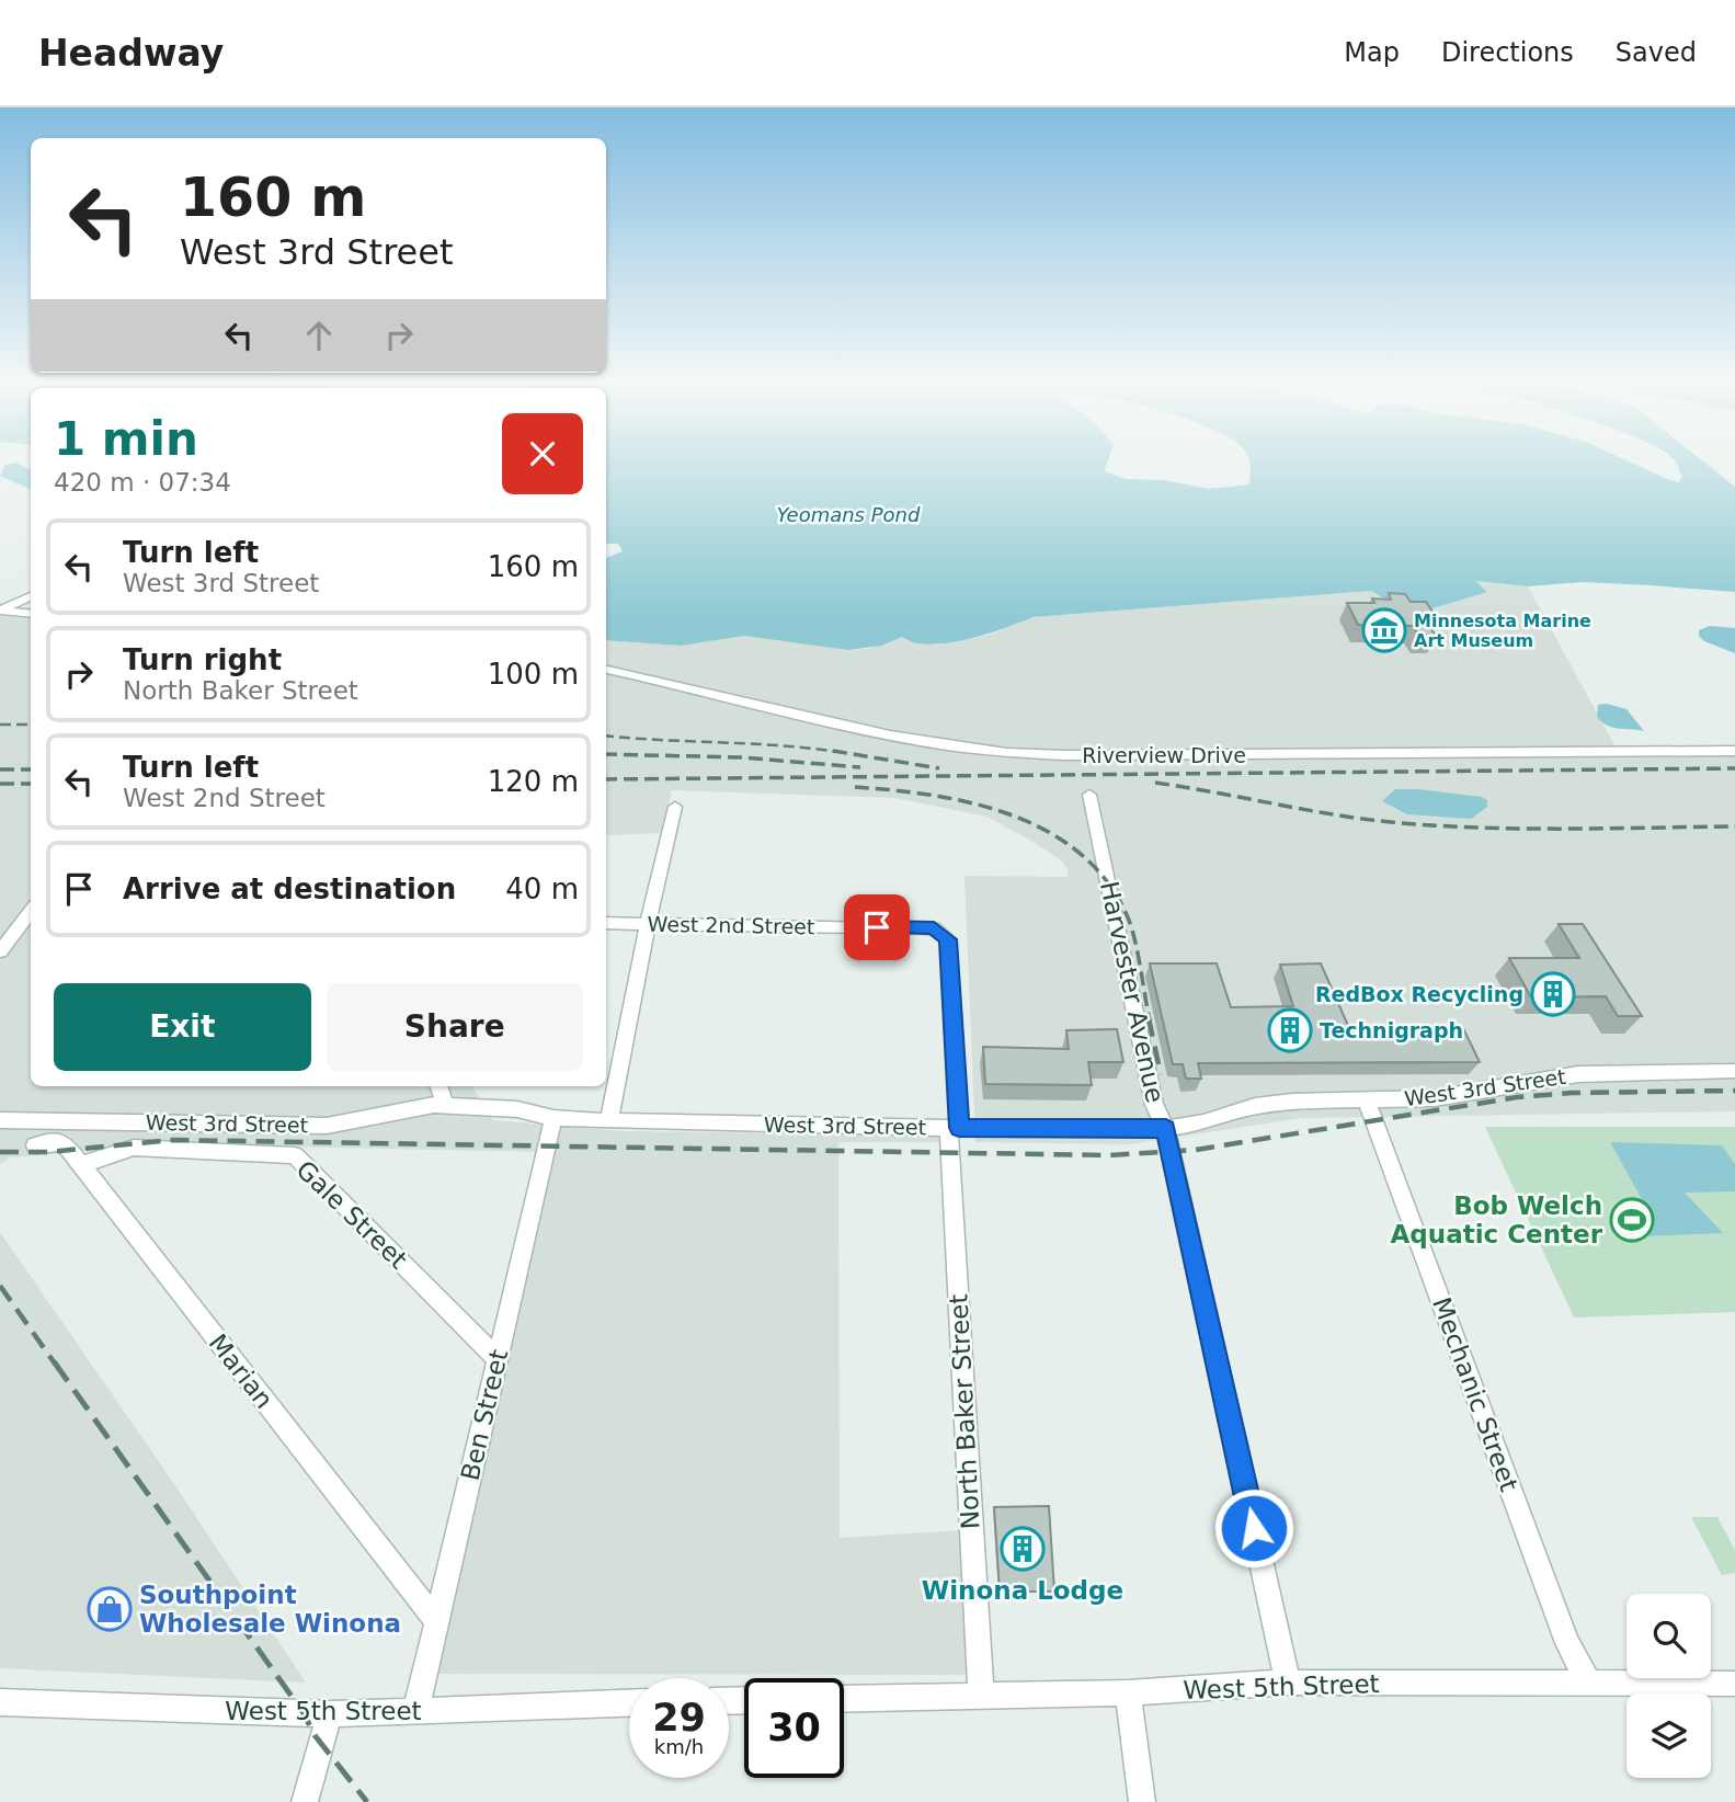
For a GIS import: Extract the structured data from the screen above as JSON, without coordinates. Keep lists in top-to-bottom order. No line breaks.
{"streets":{"street":["Riverview Drive","West 2nd Street","Harvester Avenue","West 3rd Street","Gale Street","Marian","Mechanic Street","North Baker Street","Ben Street","West 5th Street"]},"crossings":[["West 2nd Street","North Baker Street"],["Harvester Avenue","West 3rd Street"],["Harvester Avenue","West 5th Street"],["West 3rd Street","Mechanic Street"],["West 3rd Street","North Baker Street"],["West 3rd Street","Ben Street"],["Gale Street","Marian"],["Gale Street","Ben Street"],["Marian","Ben Street"],["Mechanic Street","West 5th Street"],["North Baker Street","West 5th Street"],["Ben Street","West 5th Street"]],"water":["Yeomans Pond"],"places":{"museum":["Minnesota Marine Art Museum"],"building":["RedBox Recycling","Technigraph","Winona Lodge"],"sports":["Bob Welch Aquatic Center"],"shop":["Southpoint Wholesale Winona"]},"page":{"header":"Headway","nav":["Map","Directions","Saved"],"turn":["160 m","West 3rd Street"],"heading":["1 min","420 m · 07:34"],"list":[{"name":"Turn left","note":"West 3rd Street","value":"160 m"},{"name":"Turn right","note":"North Baker Street","value":"100 m"},{"name":"Turn left","note":"West 2nd Street","value":"120 m"},{"name":"Arrive at destination","value":"40 m"}],"buttons":["Exit","Share"],"speed":"29 km/h","limit":"30"}}
